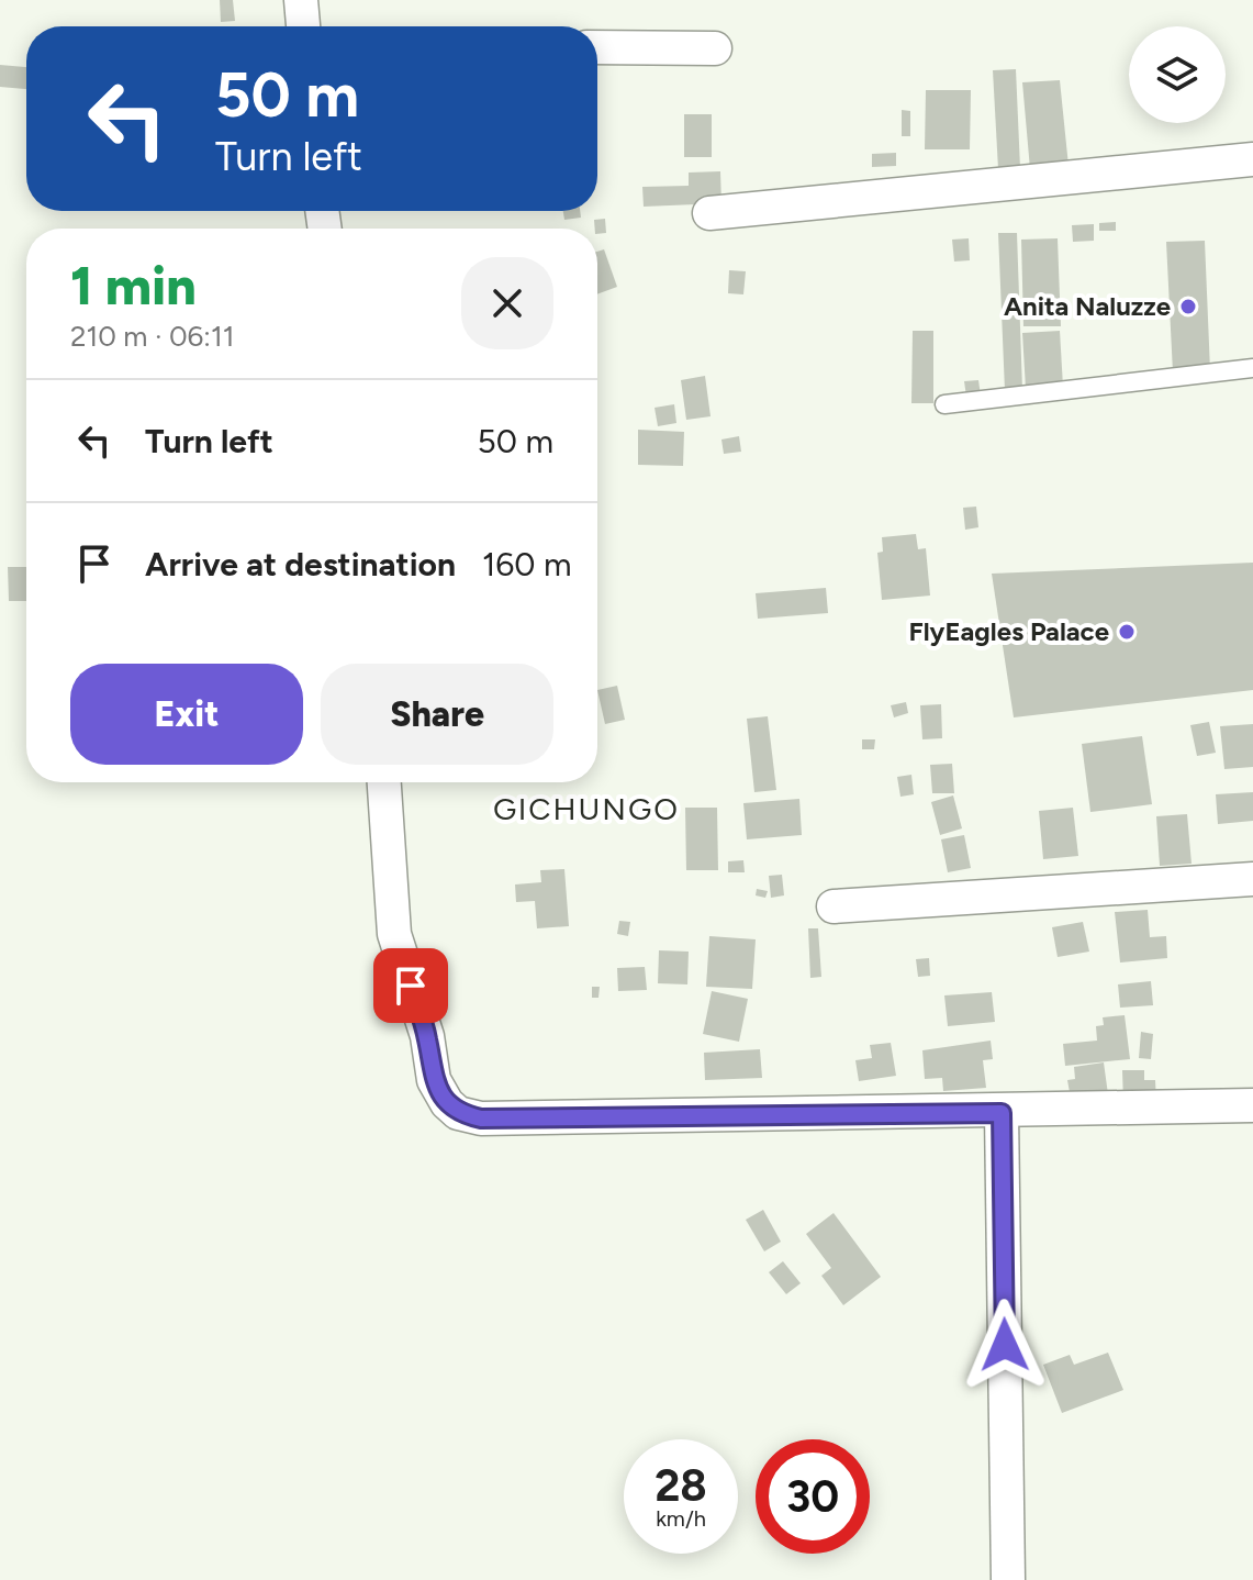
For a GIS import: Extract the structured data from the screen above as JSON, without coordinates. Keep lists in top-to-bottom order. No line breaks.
{"districts":["GICHUNGO"],"places":["Anita Naluzze","FlyEagles Palace"],"page":{"turn":["50 m","Turn left"],"heading":["1 min","210 m · 06:11"],"list":[{"name":"Turn left","value":"50 m"},{"name":"Arrive at destination","value":"160 m"}],"buttons":["Exit","Share"],"speed":"28 km/h","limit":"30"}}
